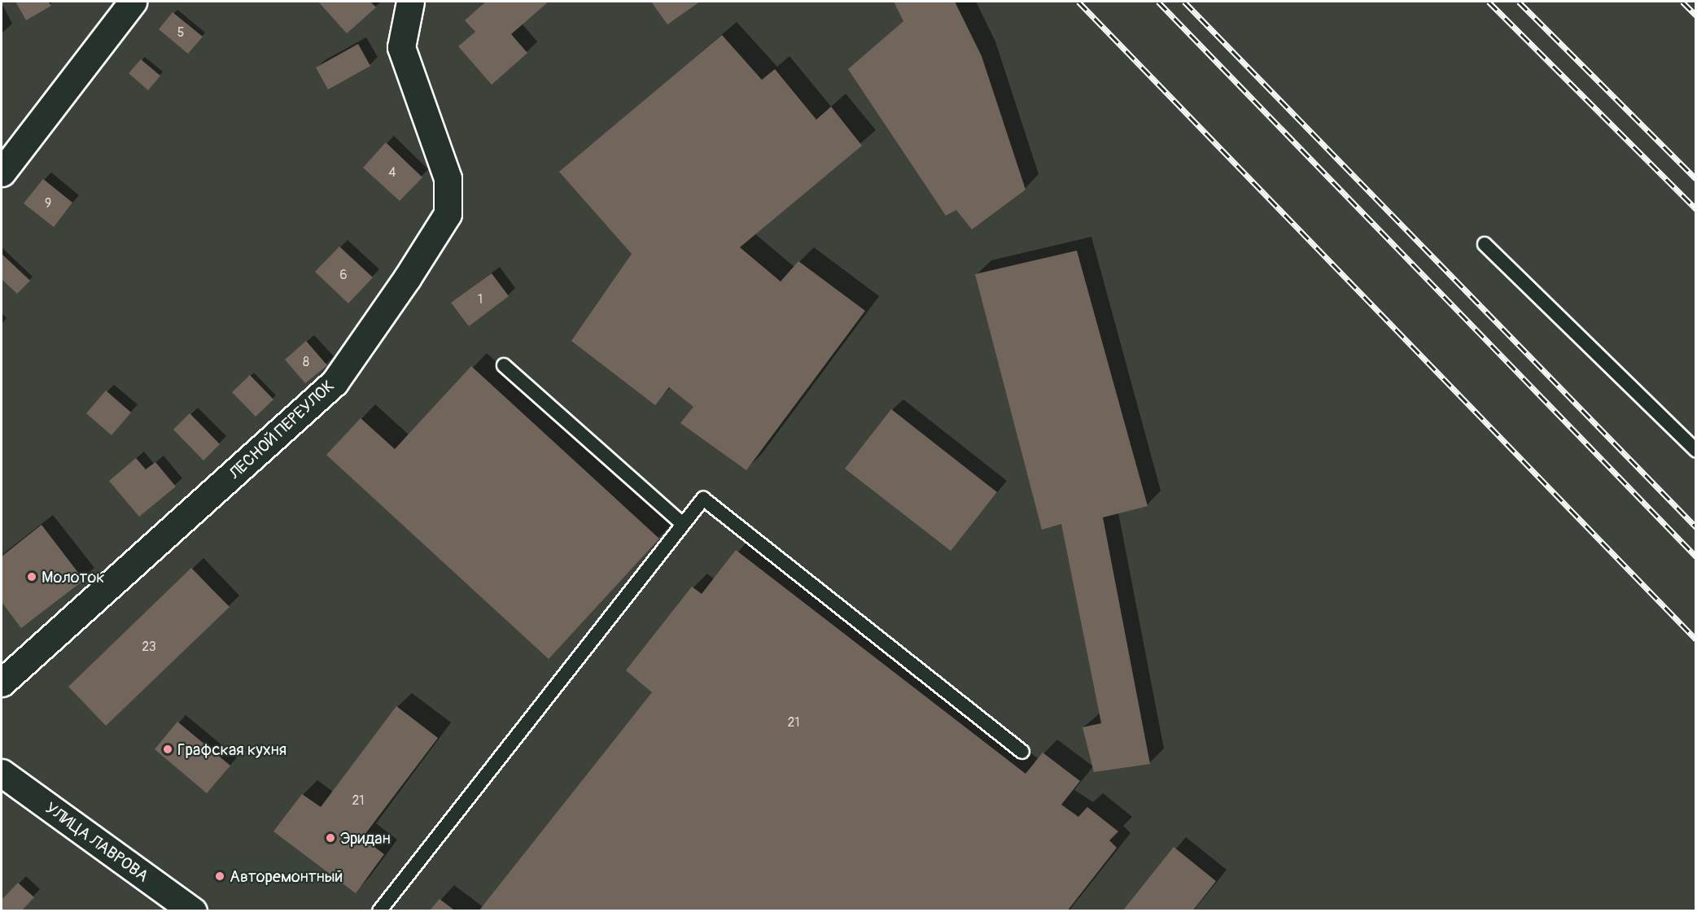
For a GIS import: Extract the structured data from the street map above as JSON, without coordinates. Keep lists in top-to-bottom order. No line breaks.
{"streets":{"street":["ЛЕСНОЙ ПЕРЕУЛОК","УЛИЦА ЛАВРОВА"]},"places":["Молоток","Графская кухня","Эридан","Авторемонтный"],"house_numbers":["5","4","9","6","1","8","23","21","21"]}
